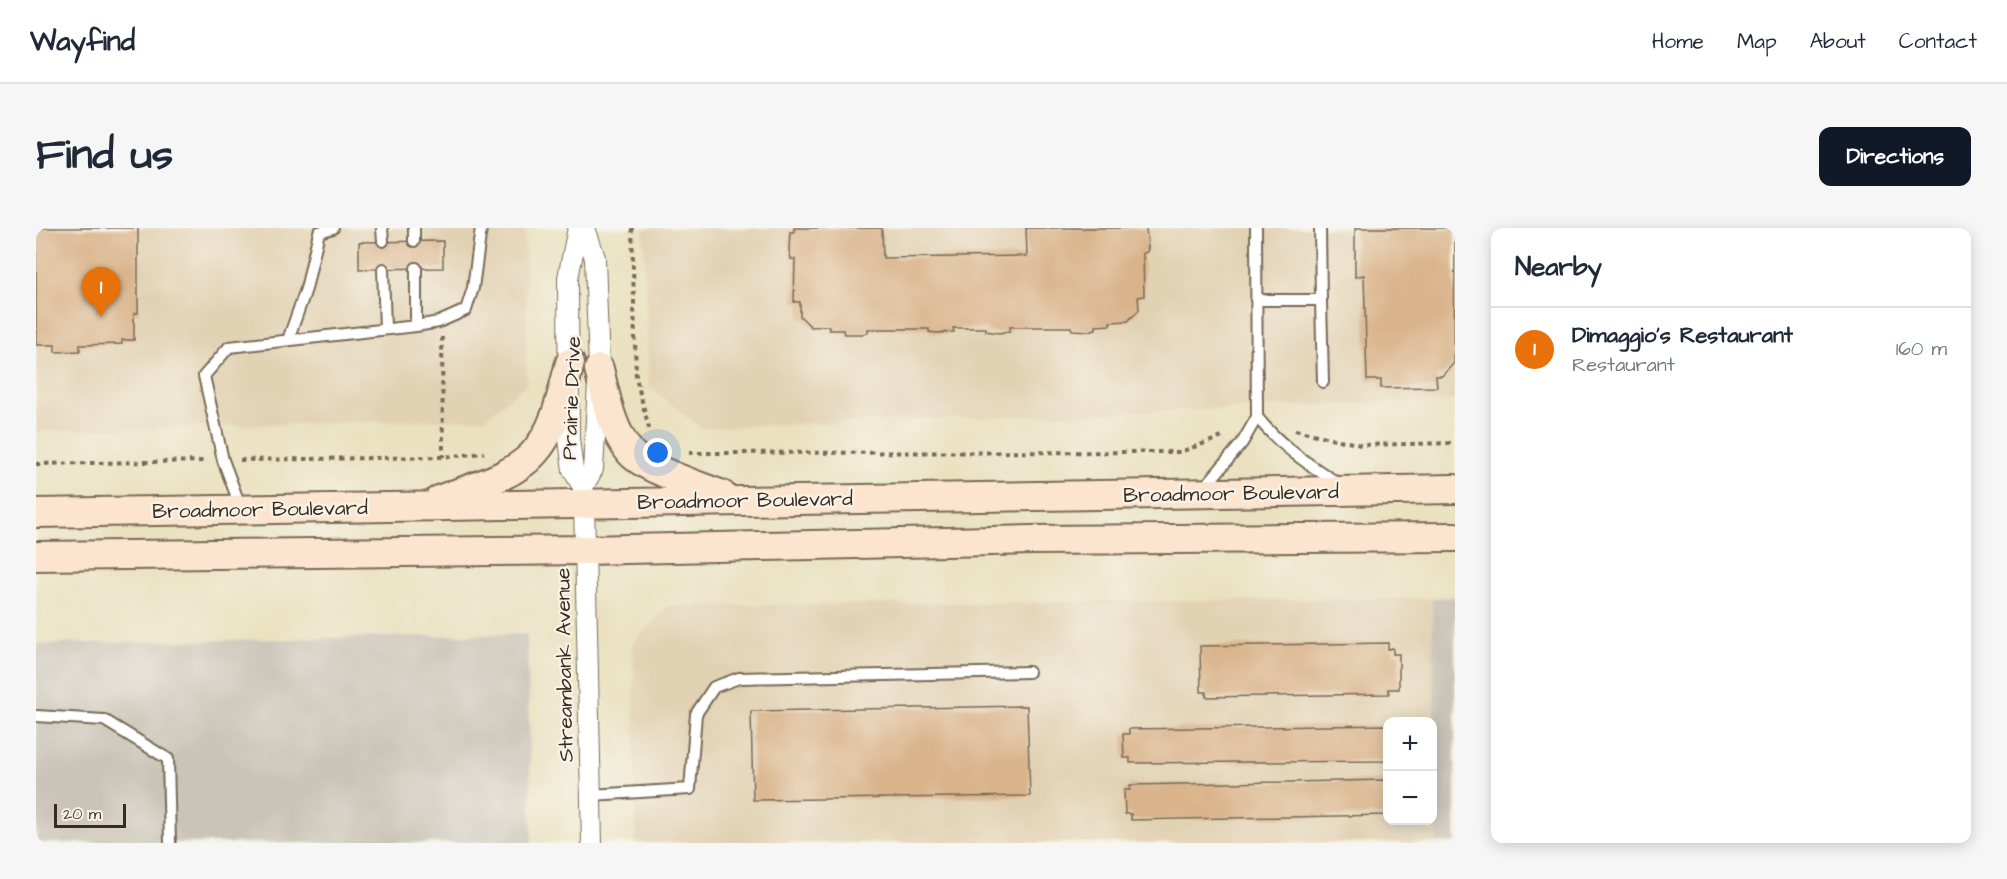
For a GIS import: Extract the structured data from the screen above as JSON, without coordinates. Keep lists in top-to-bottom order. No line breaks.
{"streets":{"main road":["Broadmoor Boulevard"],"street":["Prairie Drive","Streambank Avenue"]},"crossings":[["Prairie Drive","Broadmoor Boulevard"],["Prairie Drive","Streambank Avenue"],["Broadmoor Boulevard","Streambank Avenue"]],"scale_bar":"20 m","page":{"header":"Wayfind","nav":["Home","Map","About","Contact"],"title":"Find us","buttons":"Directions","heading":"Nearby","pins":"1","list":[{"mark":"1","name":"Dimaggio's Restaurant","note":"Restaurant","value":"160 m"}],"map_buttons":["+","−"],"scale":"20 m"}}
